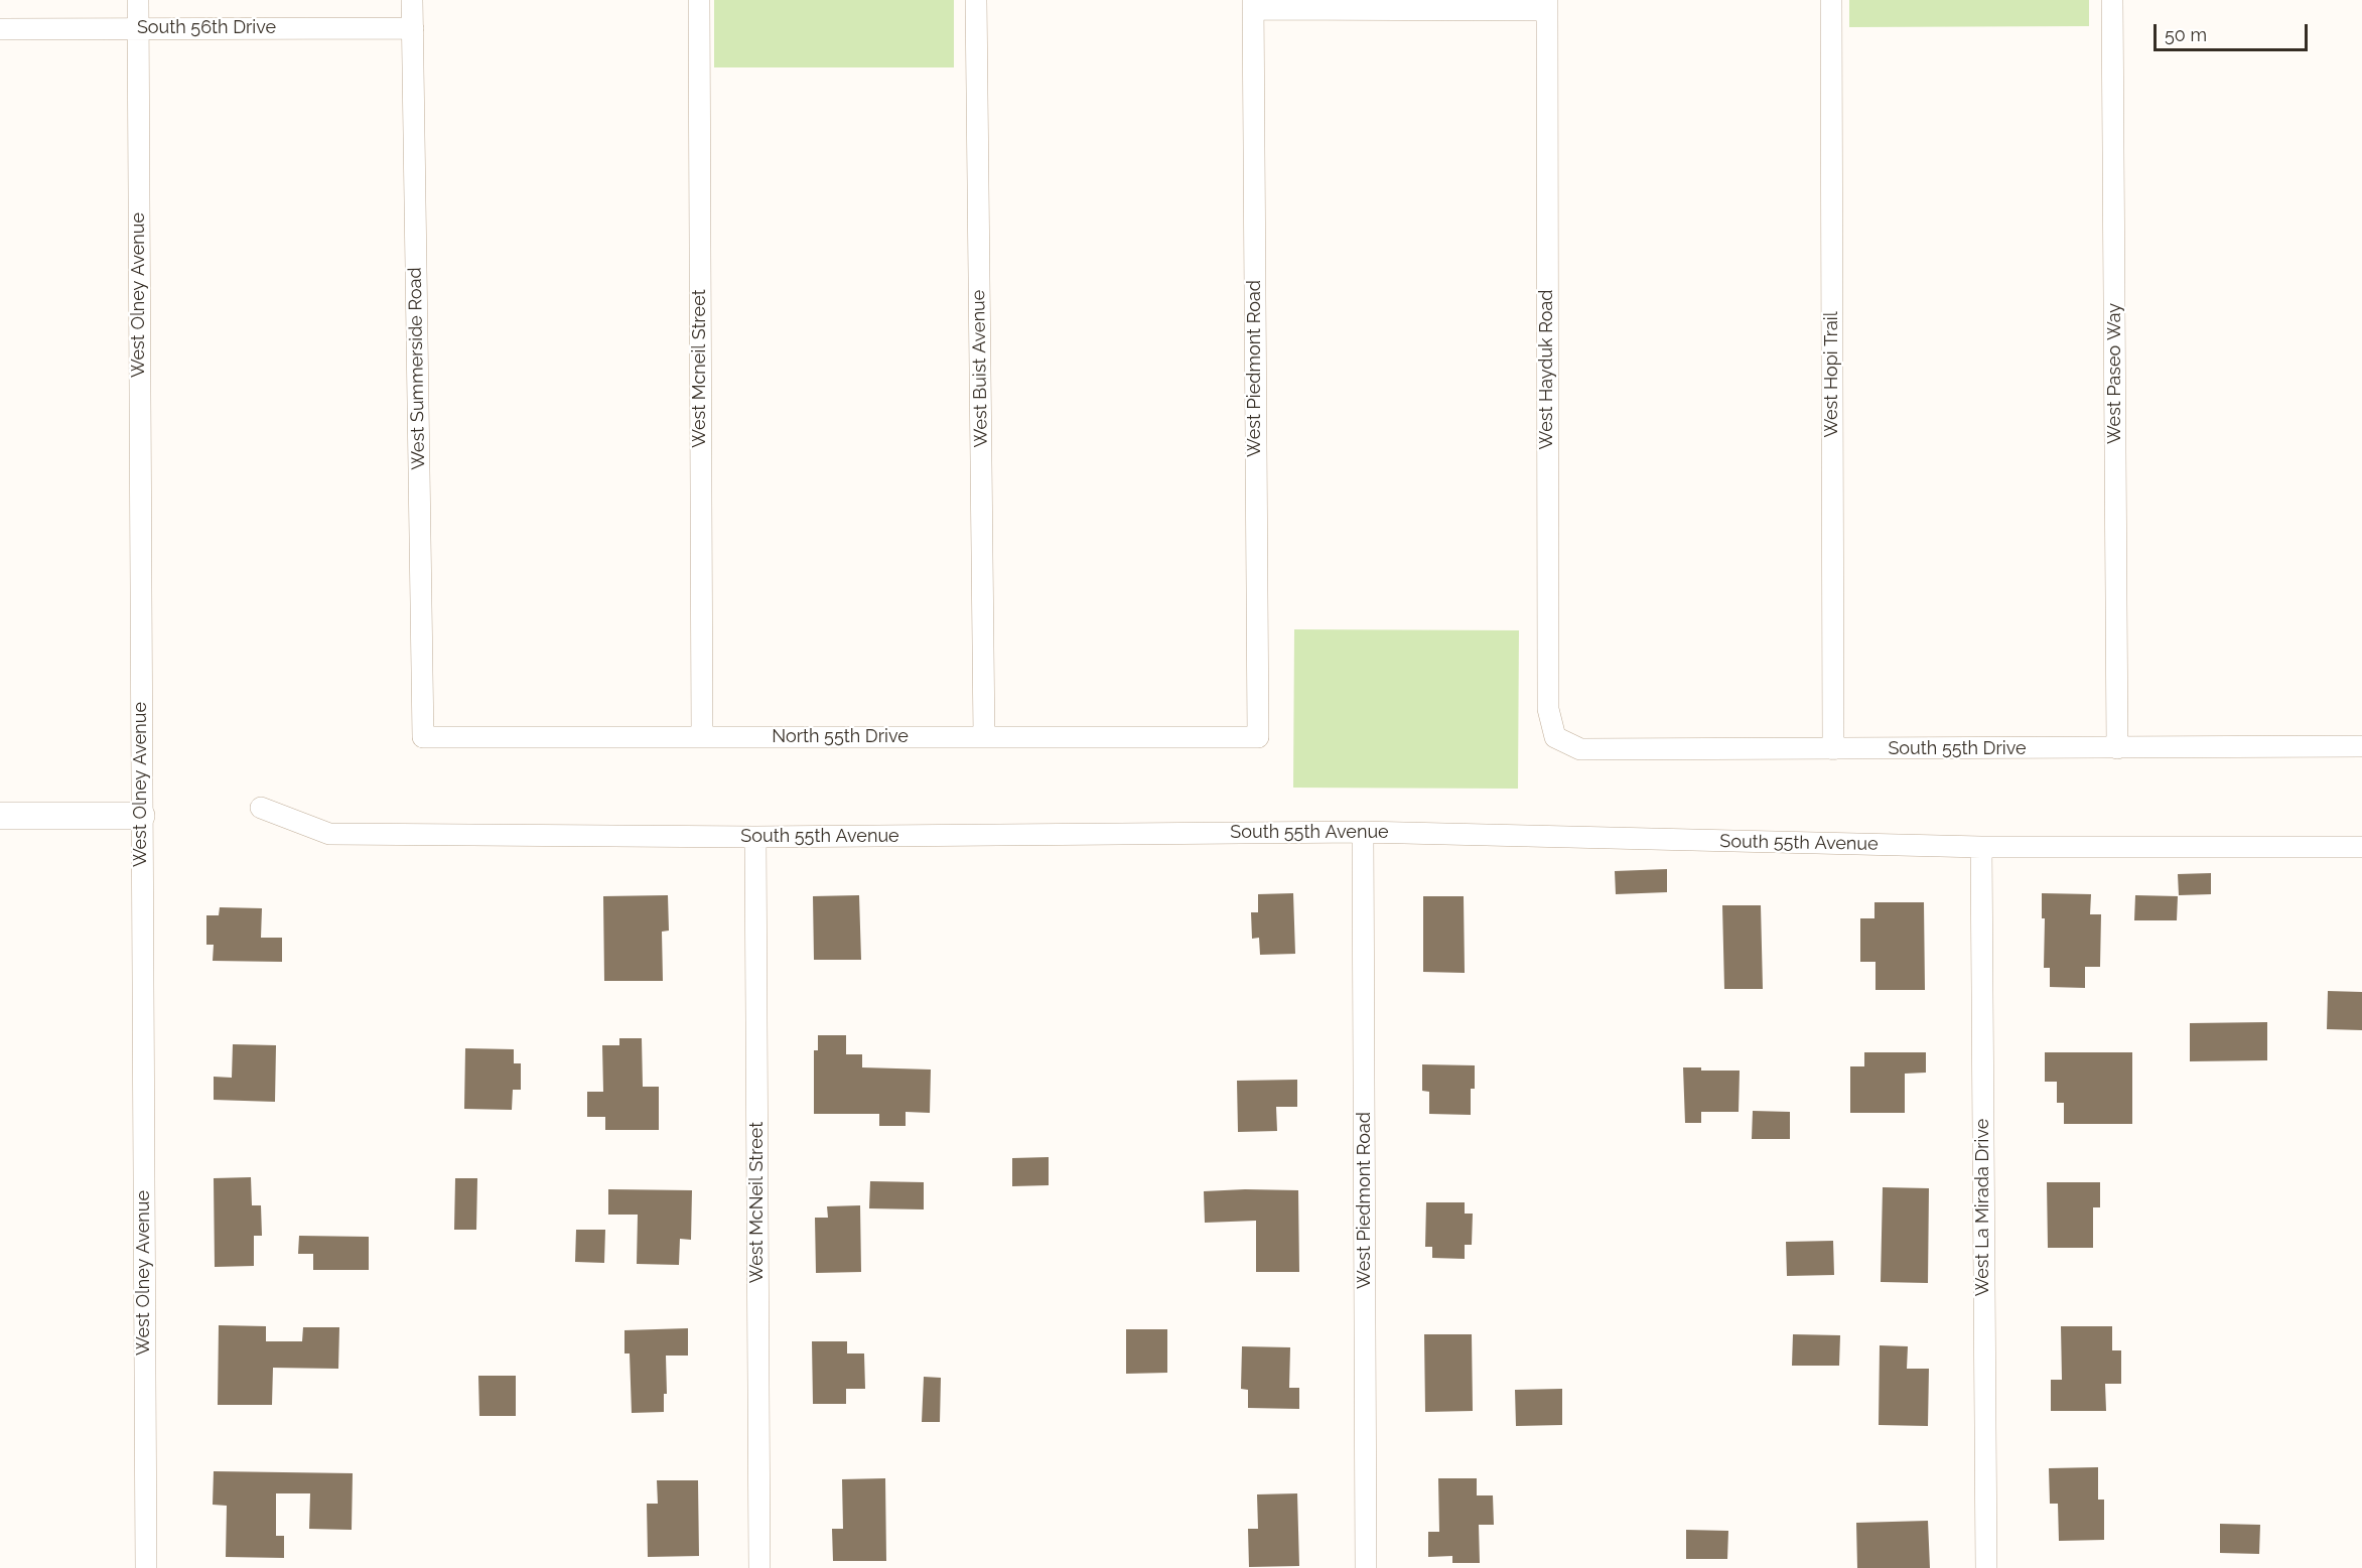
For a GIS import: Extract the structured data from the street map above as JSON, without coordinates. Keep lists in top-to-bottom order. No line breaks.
{"streets":{"street":["South 56th Drive","West Olney Avenue","West Summerside Road","West Mcneil Street","West Buist Avenue","West Piedmont Road","West Hayduk Road","West Paseo Way","West Hopi Trail","North 55th Drive","South 55th Drive","South 55th Avenue","West McNeil Street","West La Mirada Drive"]},"crossings":[["South 56th Drive","West Olney Avenue"],["South 56th Drive","West Summerside Road"],["West Summerside Road","North 55th Drive"],["West Mcneil Street","North 55th Drive"],["West Buist Avenue","North 55th Drive"],["West Piedmont Road","North 55th Drive"],["West Piedmont Road","South 55th Avenue"],["West Hayduk Road","South 55th Drive"],["West Paseo Way","South 55th Drive"],["West Hopi Trail","South 55th Drive"],["South 55th Avenue","West McNeil Street"],["South 55th Avenue","West La Mirada Drive"]],"scale_bar":"50 m"}
